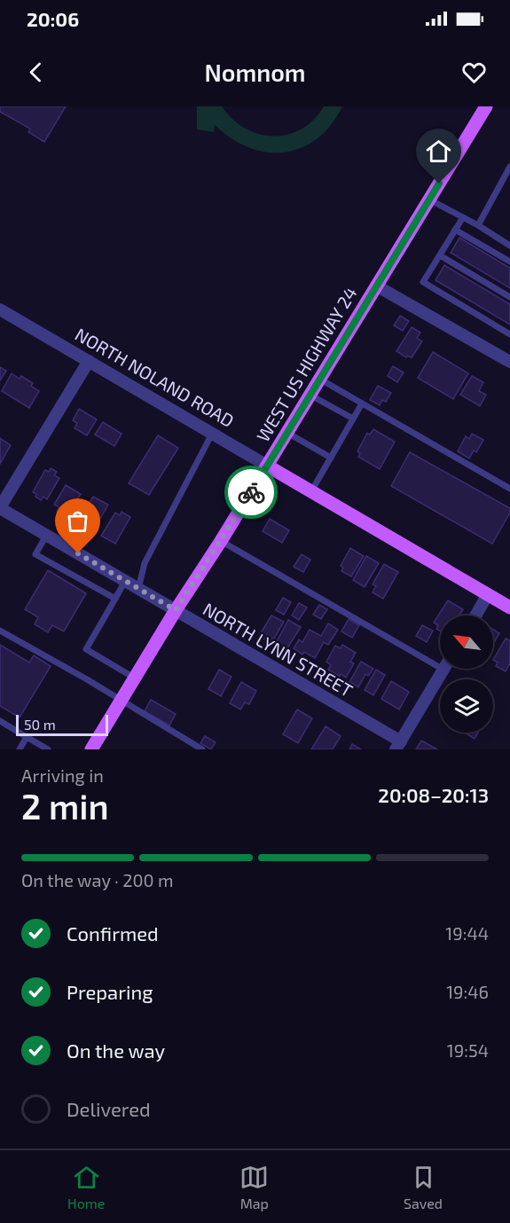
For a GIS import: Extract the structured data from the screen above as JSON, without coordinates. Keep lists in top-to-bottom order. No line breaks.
{"streets":{"main road":["WEST US HIGHWAY 24","NORTH NOLAND ROAD"],"street":["NORTH LYNN STREET"]},"crossings":[["WEST US HIGHWAY 24","NORTH NOLAND ROAD"],["WEST US HIGHWAY 24","NORTH LYNN STREET"]],"scale_bar":"50 m","north":"top left","page":{"status":"20:06","header":"Nomnom","scale":"50 m","heading":["2 min","Arriving in","20:08–20:13"],"bar":"On the way · 200 m","list":[["Confirmed","19:44"],["Preparing","19:46"],["On the way","19:54"],"Delivered"],"tabs":["Home","Map","Saved"]}}
